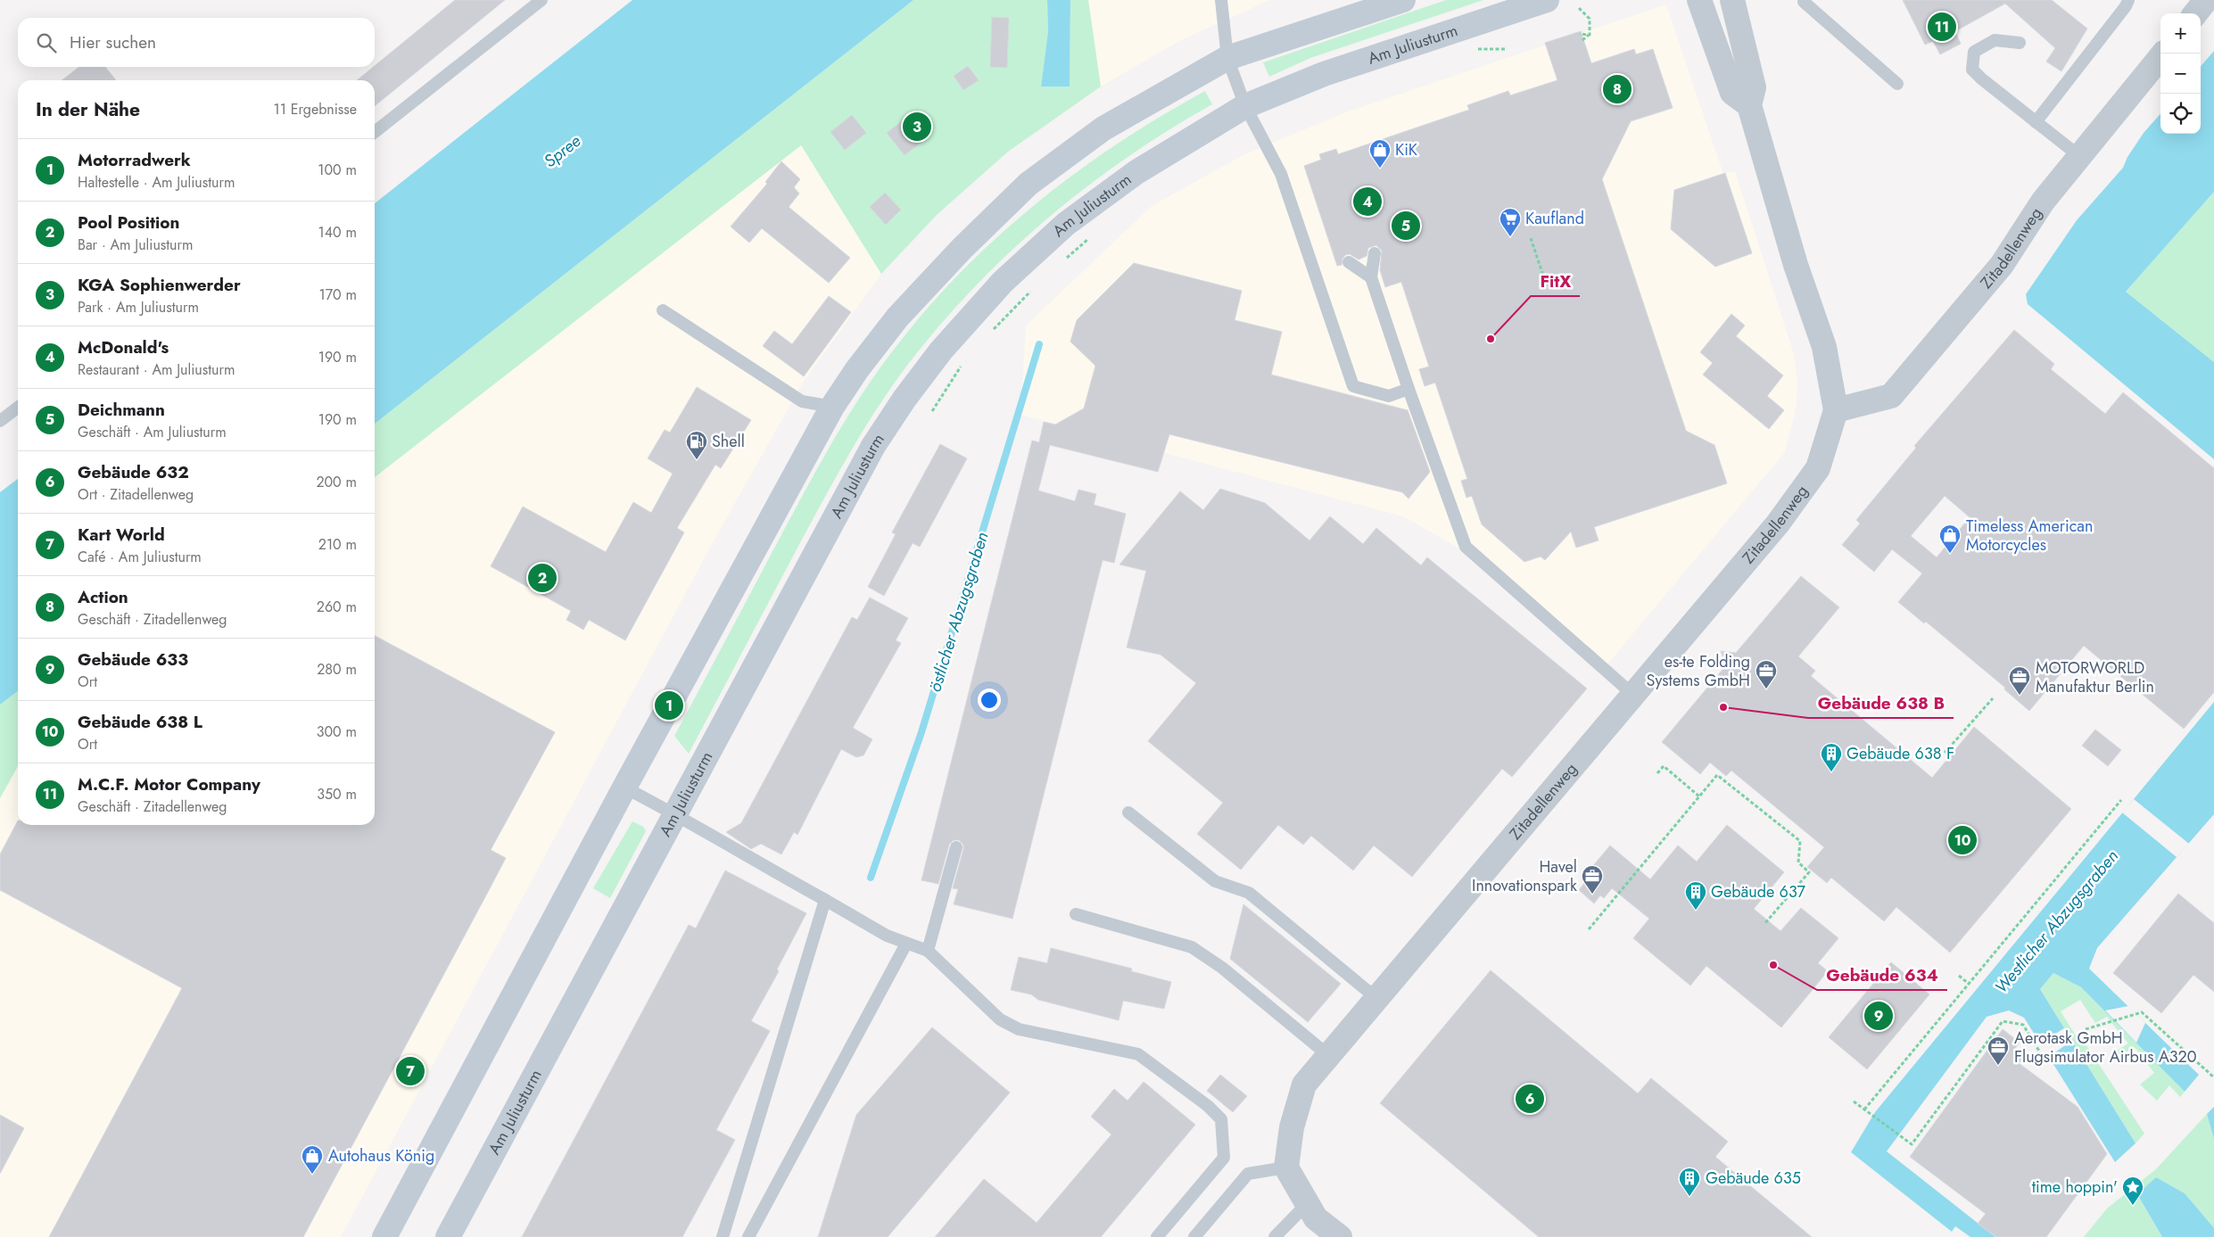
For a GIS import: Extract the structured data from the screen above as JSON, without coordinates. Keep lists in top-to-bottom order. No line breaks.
{"streets":{"main road":["Am Juliusturm"],"street":["Zitadellenweg"]},"water":["Spree","östlicher Abzugsgraben","Westlicher Abzugsgraben"],"places":{"shop":["KiK","Timeless American Motorcycles","Autohaus König"],"supermarket":["Kaufland"],"other":["FitX","Gebäude 638 B","Gebäude 634"],"fuel station":["Shell"],"office":["es-te Folding Systems GmbH","MOTORWORLD Manufaktur Berlin","Havel Innovationspark","Aerotask GmbH Flugsimulator Airbus A320"],"building":["Gebäude 638 F","Gebäude 637","Gebäude 635"],"place":["time hoppin'"]},"page":{"pins":["11","8","3","4","5","2","1","10","9","7","6"],"map_buttons":["+","−"],"search":"Hier suchen","heading":["In der Nähe","11 Ergebnisse"],"list":[{"mark":"1","name":"Motorradwerk","note":"Haltestelle · Am Juliusturm","value":"100 m"},{"mark":"2","name":"Pool Position","note":"Bar · Am Juliusturm","value":"140 m"},{"mark":"3","name":"KGA Sophienwerder","note":"Park · Am Juliusturm","value":"170 m"},{"mark":"4","name":"McDonald's","note":"Restaurant · Am Juliusturm","value":"190 m"},{"mark":"5","name":"Deichmann","note":"Geschäft · Am Juliusturm","value":"190 m"},{"mark":"6","name":"Gebäude 632","note":"Ort · Zitadellenweg","value":"200 m"},{"mark":"7","name":"Kart World","note":"Café · Am Juliusturm","value":"210 m"},{"mark":"8","name":"Action","note":"Geschäft · Zitadellenweg","value":"260 m"},{"mark":"9","name":"Gebäude 633","note":"Ort","value":"280 m"},{"mark":"10","name":"Gebäude 638 L","note":"Ort","value":"300 m"},{"mark":"11","name":"M.C.F. Motor Company","note":"Geschäft · Zitadellenweg","value":"350 m"}]}}
